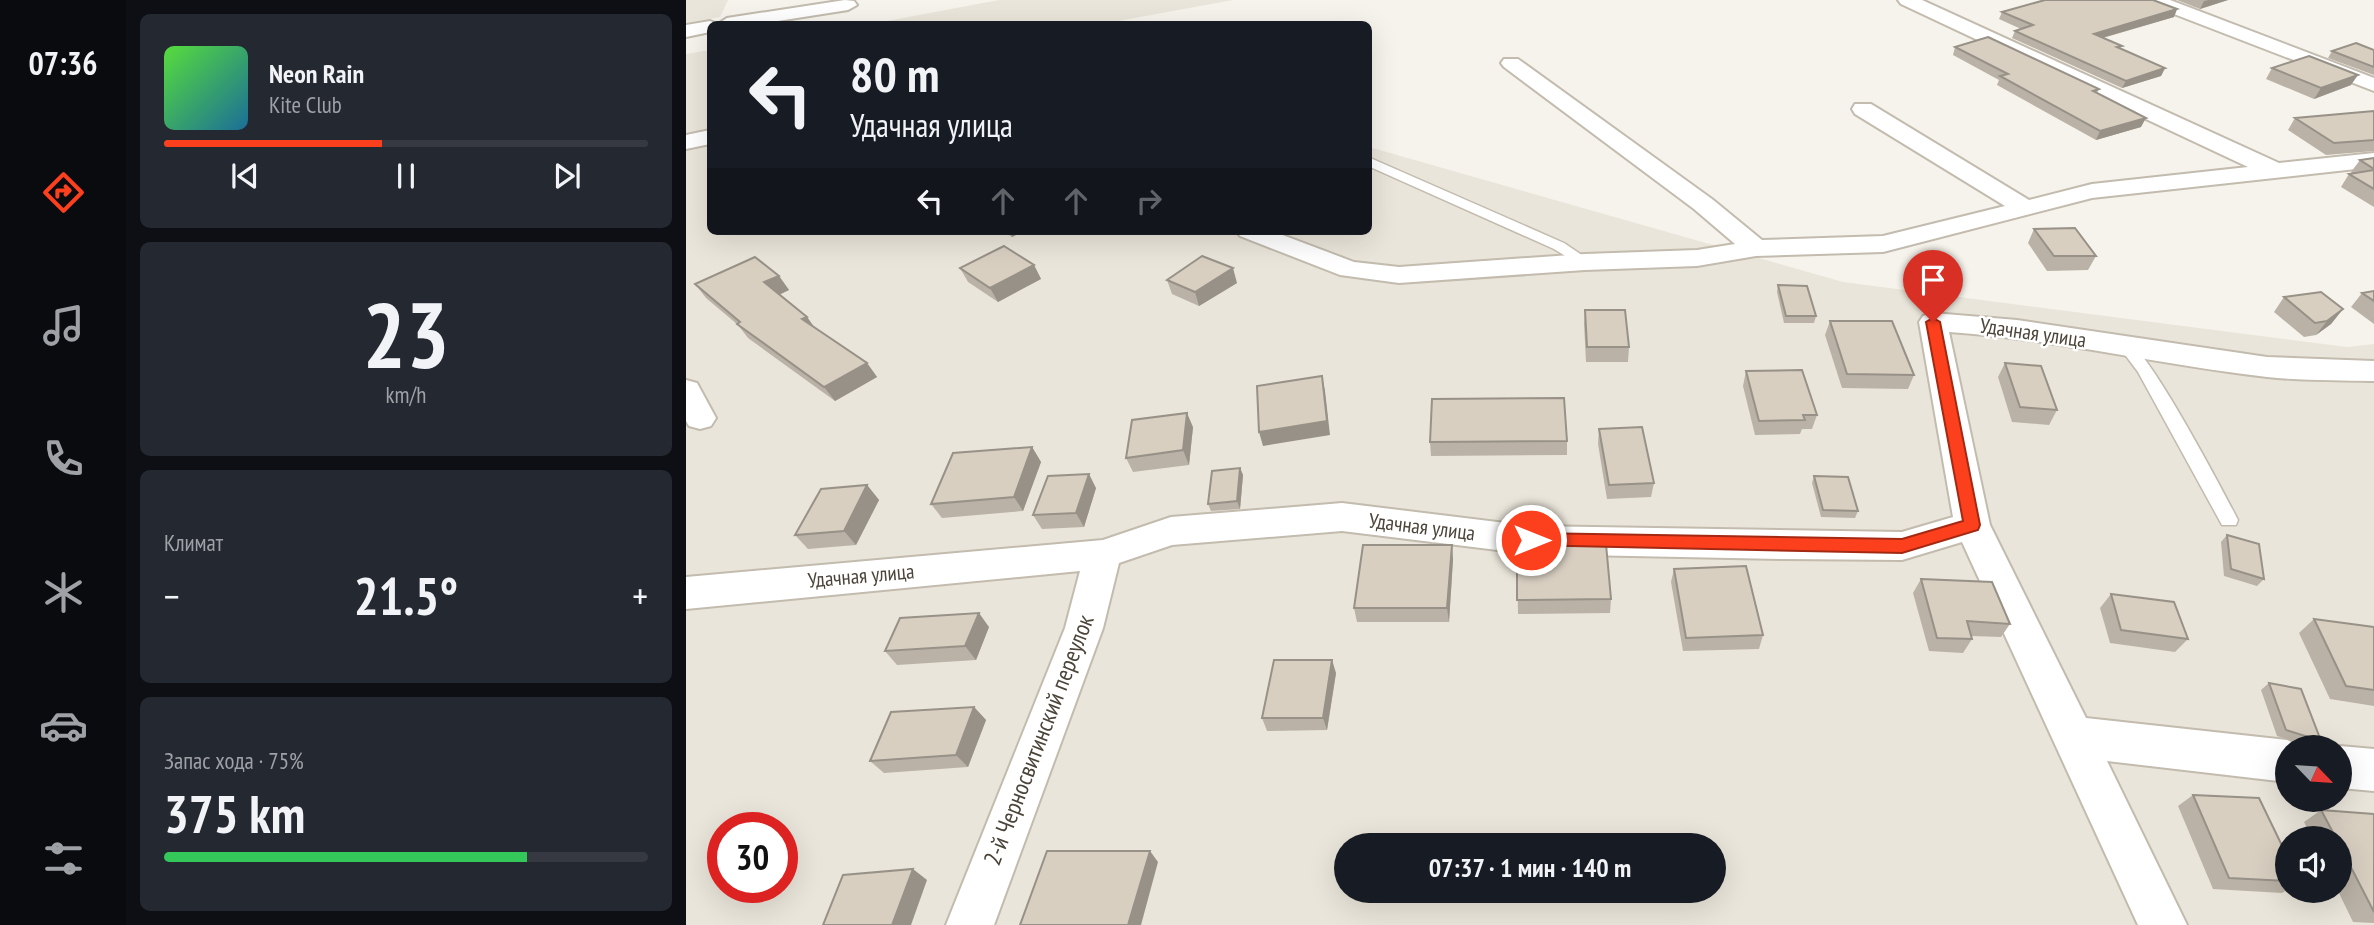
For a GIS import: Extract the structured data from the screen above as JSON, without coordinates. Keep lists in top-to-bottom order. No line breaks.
{"streets":{"street":["Удачная улица","2-й Черносвитинский переулок"]},"crossings":[["Удачная улица","2-й Черносвитинский переулок"]],"north":"bottom right","page":{"tabs":"07:36","turn":["80 m","Удачная улица"],"song":["Neon Rain","Kite Club"],"tile":[["23","km/h"],"Климат",["Запас хода · 75%","375 km"]],"heat":["−","21.5°","+"],"limit":"30","trip":"07:37 · 1 мин · 140 m"}}
